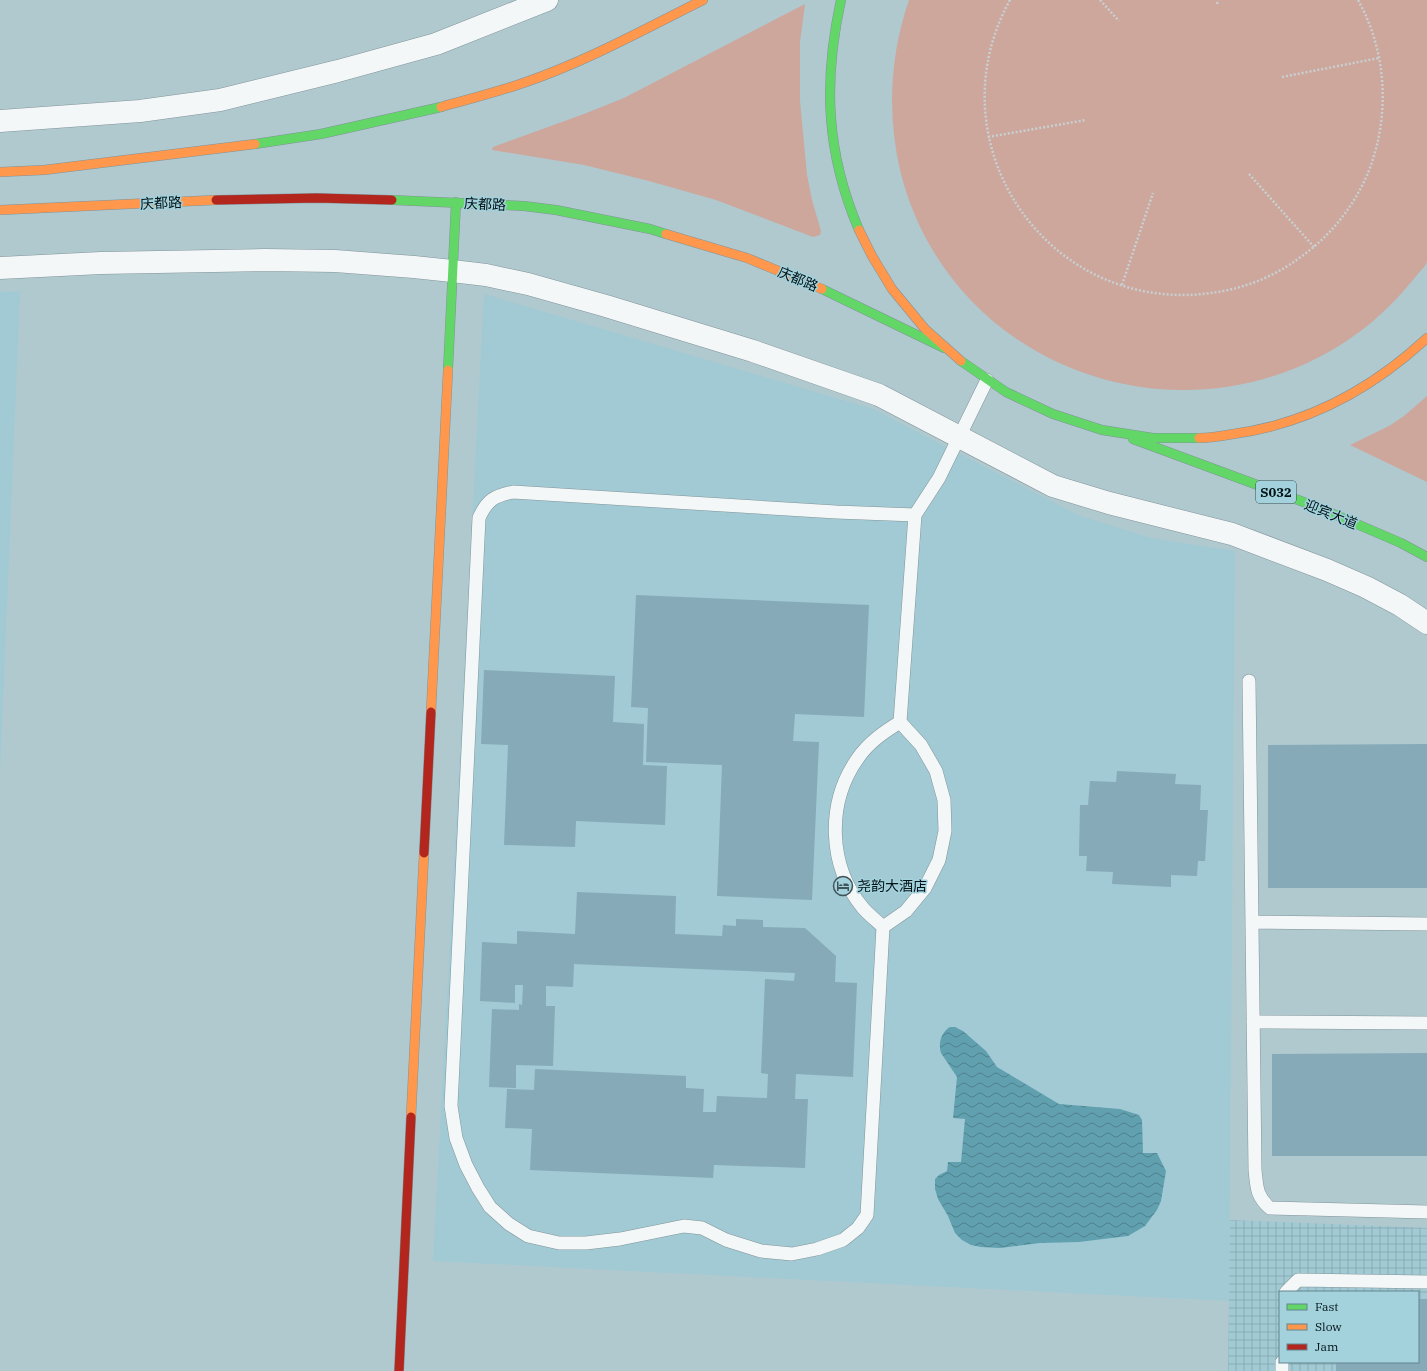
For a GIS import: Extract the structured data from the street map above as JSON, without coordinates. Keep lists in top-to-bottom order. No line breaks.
{"streets":{"main road":["庆都路","S032","迎宾大道"]},"places":{"hotel":["尧韵大酒店"]},"legend":["Fast","Slow","Jam"]}
